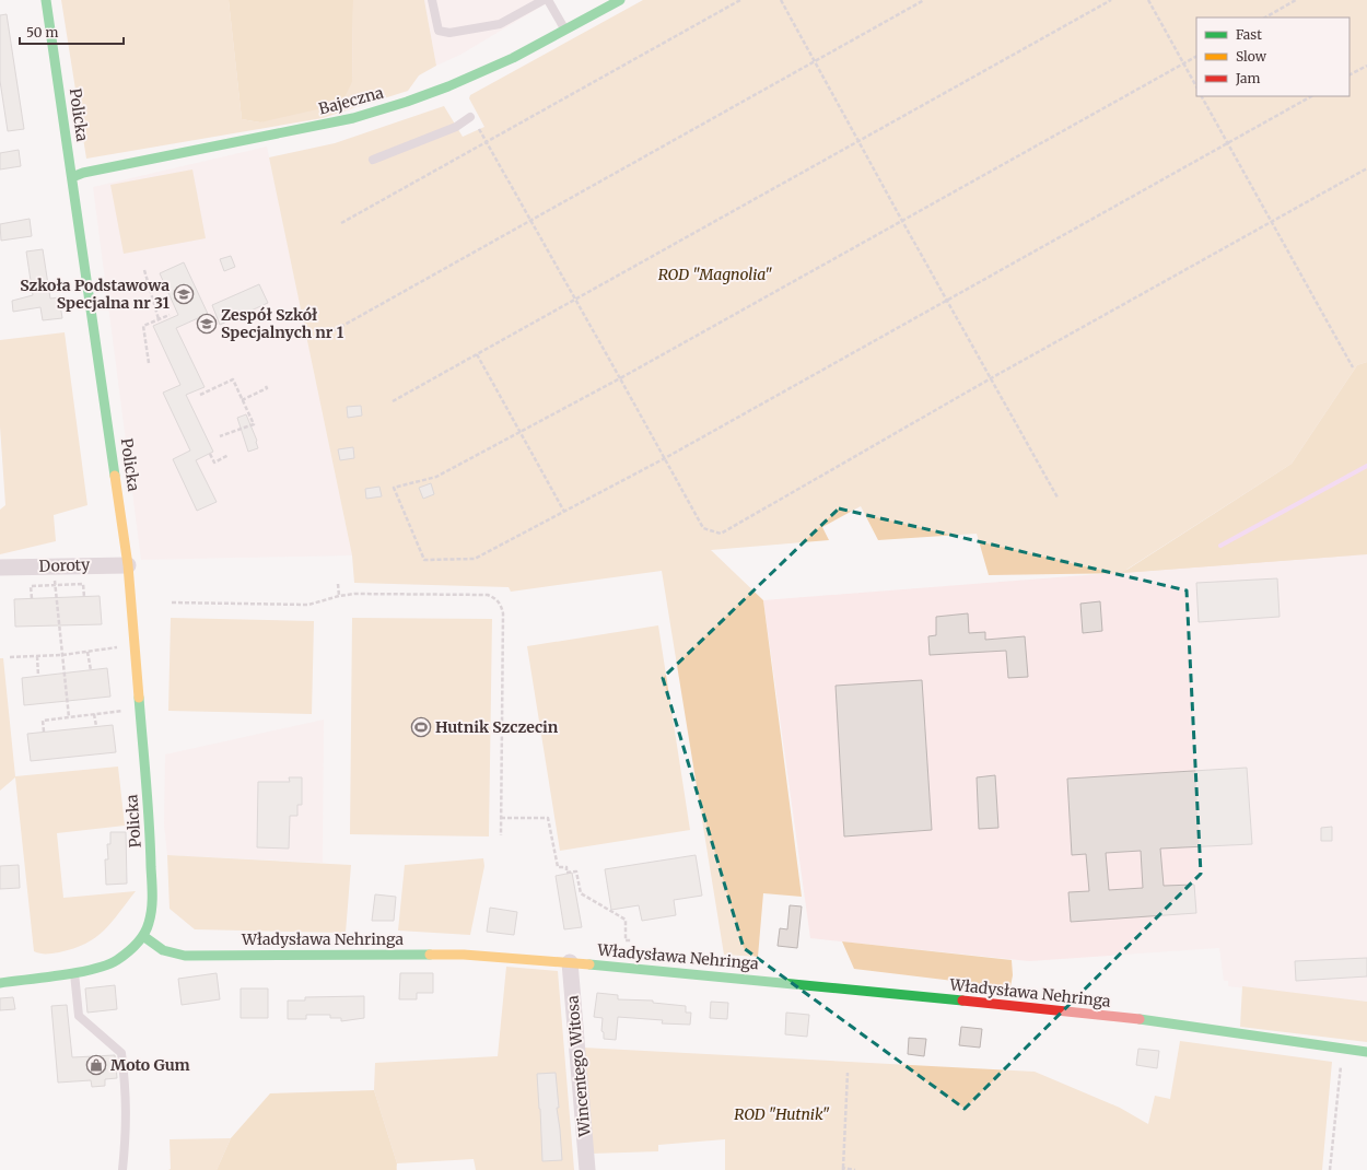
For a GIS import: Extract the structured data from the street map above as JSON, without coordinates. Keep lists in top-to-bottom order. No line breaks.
{"streets":{"street":["Bajeczna","Policka","Doroty","Władysława Nehringa","Wincentego Witosa"]},"crossings":[["Bajeczna","Policka"],["Policka","Doroty"],["Policka","Władysława Nehringa"],["Władysława Nehringa","Wincentego Witosa"]],"parks":["ROD \"Magnolia\"","ROD \"Hutnik\""],"places":{"school or university":["Szkoła Podstawowa Specjalna nr 31","Zespół Szkół Specjalnych nr 1"],"sports":["Hutnik Szczecin"],"shop":["Moto Gum"]},"legend":["Fast","Slow","Jam"],"scale_bar":"50 m"}
